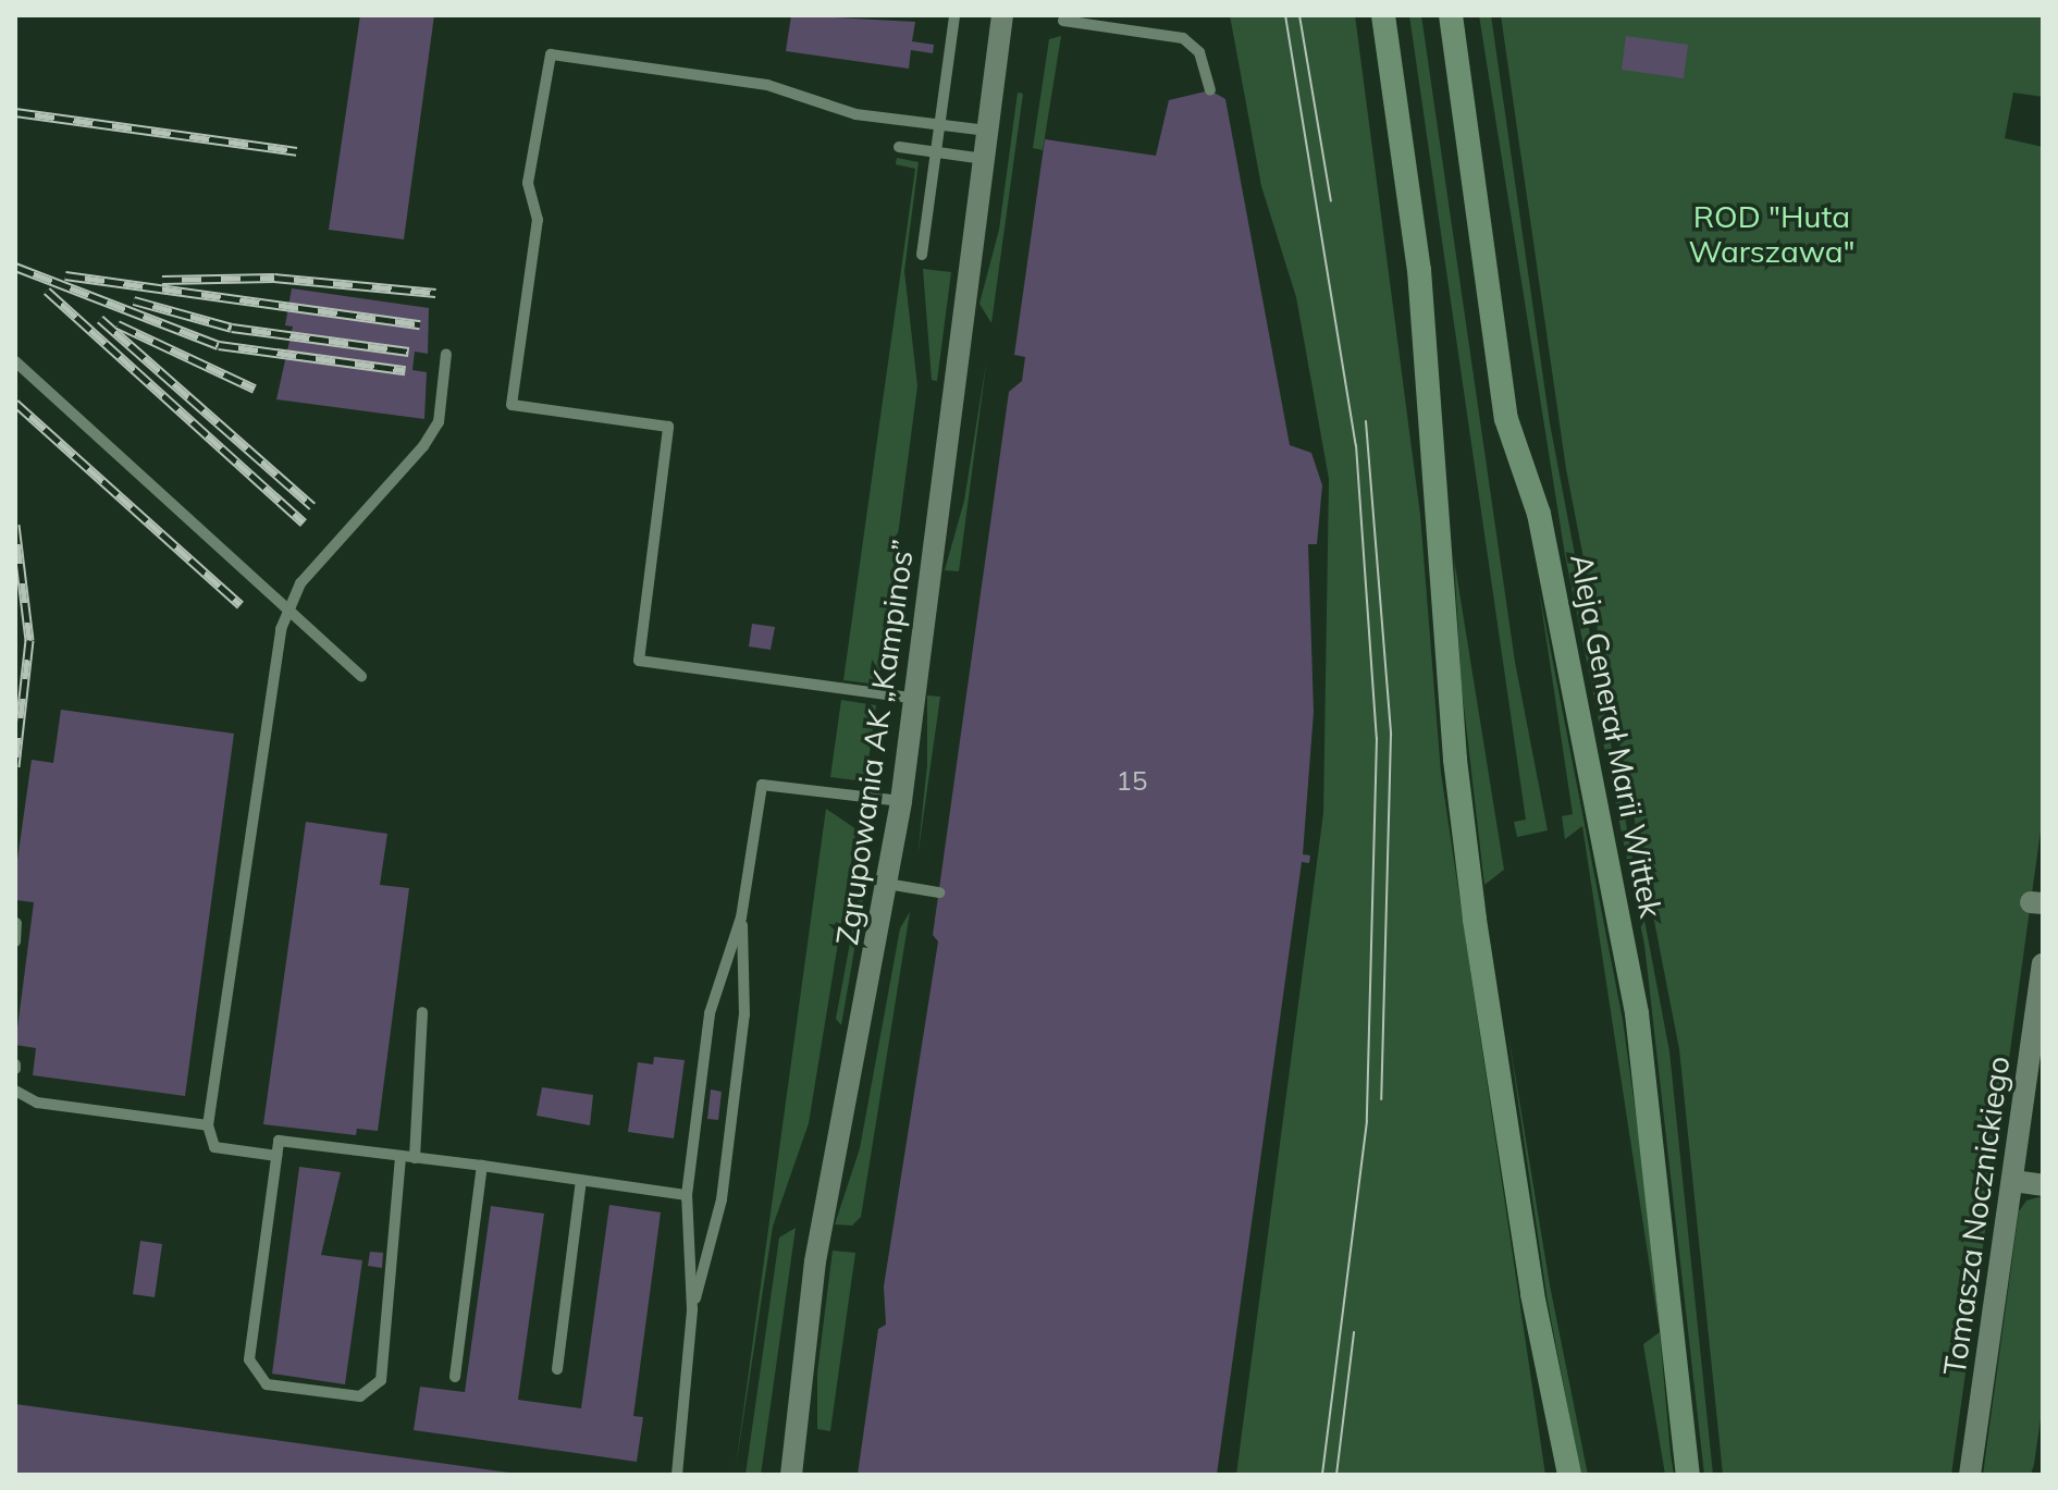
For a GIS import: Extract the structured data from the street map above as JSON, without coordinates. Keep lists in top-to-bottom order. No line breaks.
{"streets":{"main road":["Aleja Generał Marii Wittek"],"street":["Zgrupowania AK „Kampinos”","Tomasza Nocznickiego"]},"parks":["ROD \"Huta Warszawa\""],"house_numbers":["15"]}
